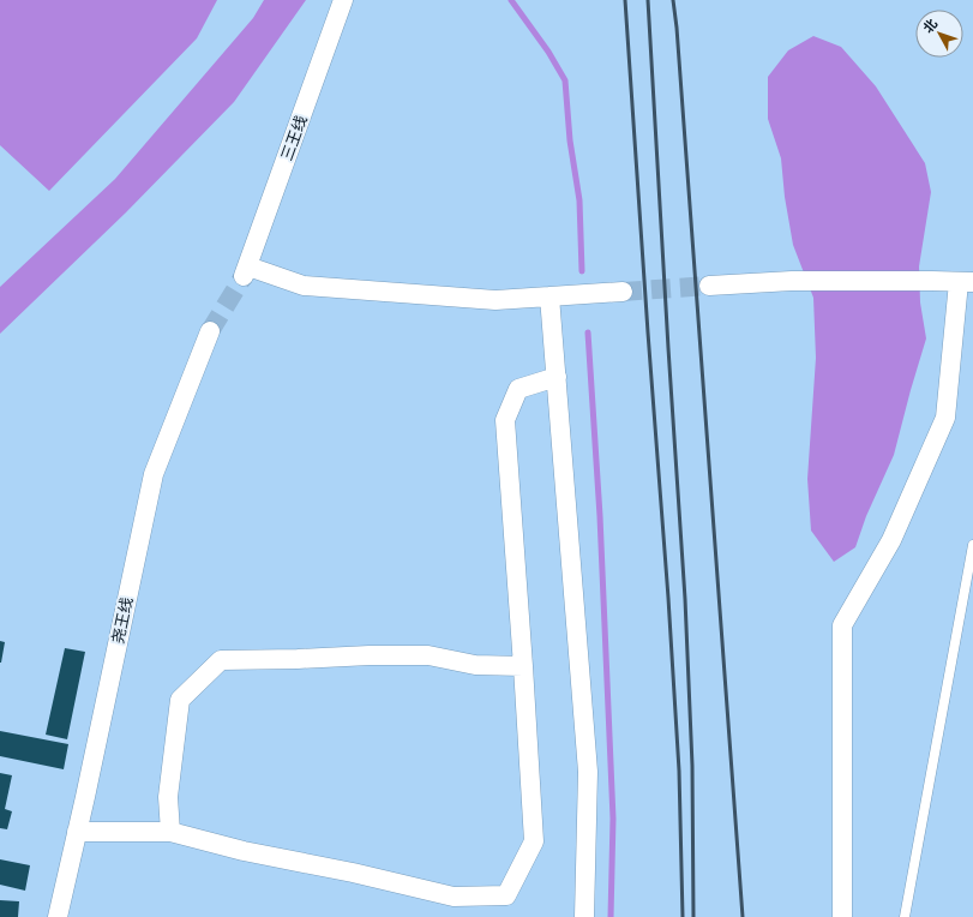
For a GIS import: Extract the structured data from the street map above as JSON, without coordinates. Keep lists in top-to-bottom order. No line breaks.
{"streets":{"street":["三王线","尧王线"]},"north":"top left"}
